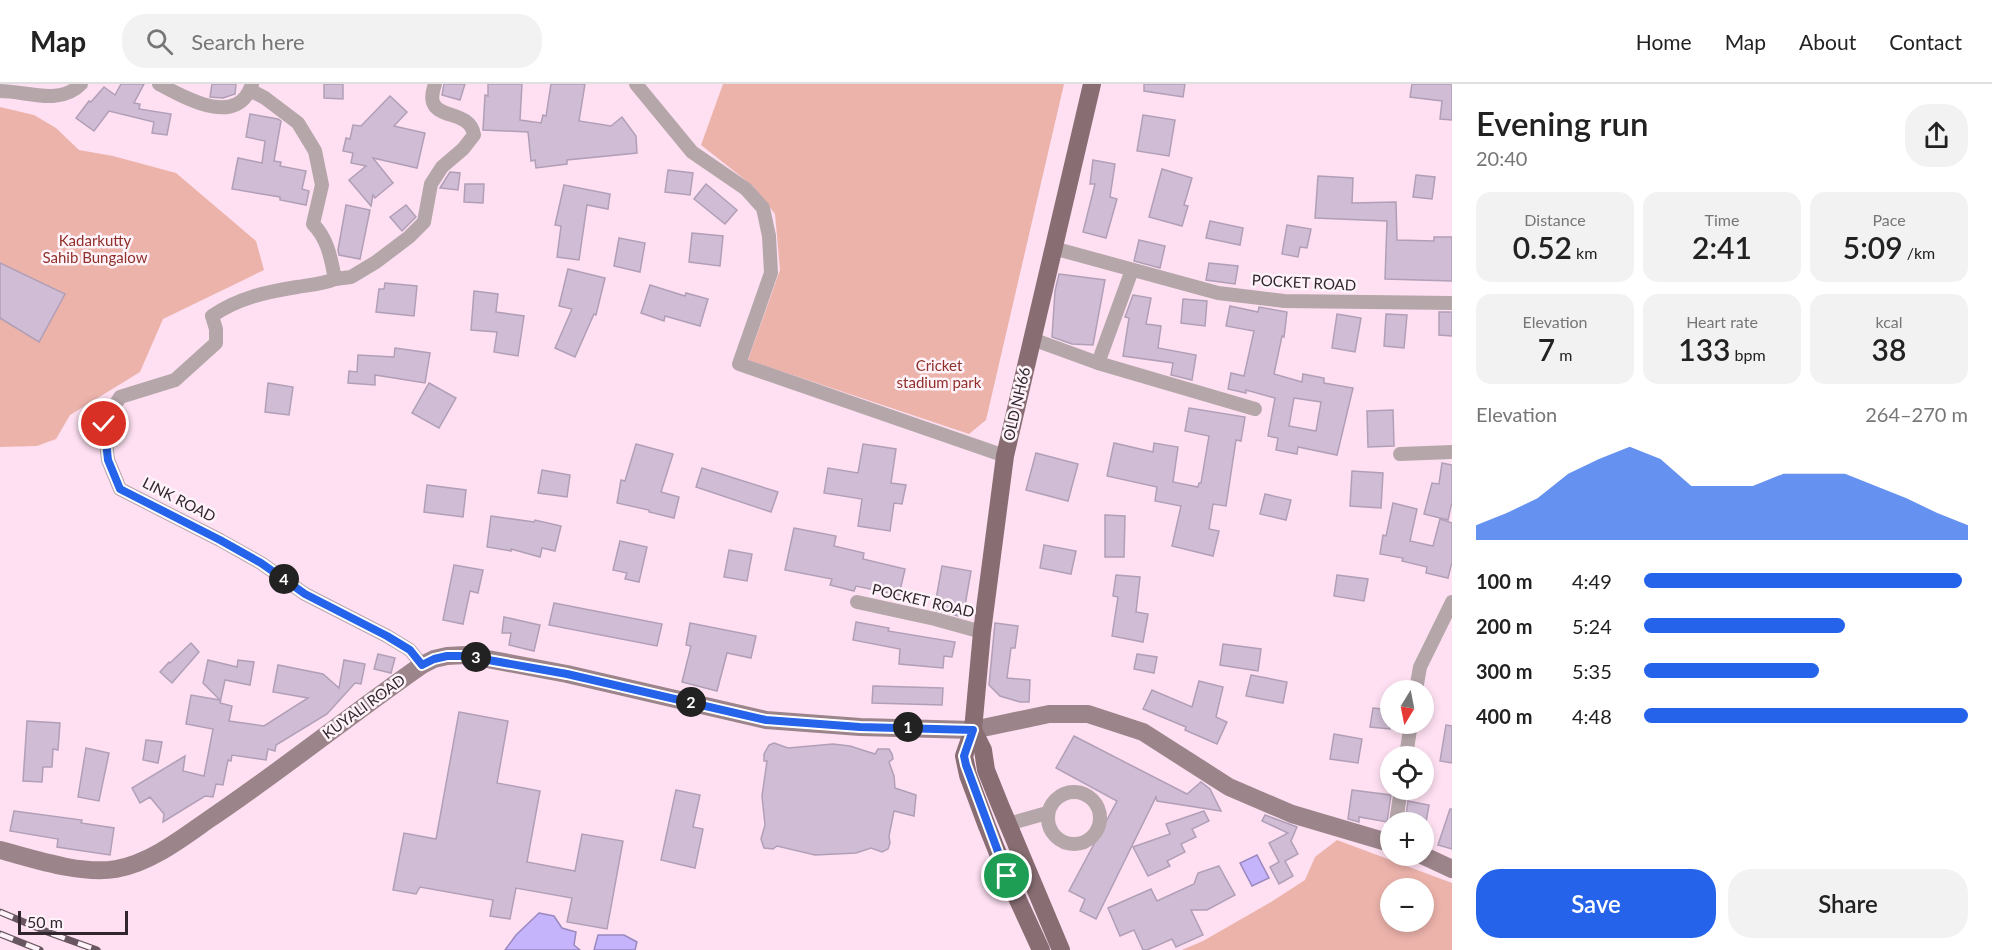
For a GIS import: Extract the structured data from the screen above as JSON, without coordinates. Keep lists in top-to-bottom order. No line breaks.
{"streets":{"main road":["OLD NH66","KUYALI ROAD"],"street":["POCKET ROAD","LINK ROAD"]},"crossings":[["POCKET ROAD","OLD NH66"],["OLD NH66","KUYALI ROAD"],["LINK ROAD","KUYALI ROAD"]],"parks":["Kadarkutty Sahib Bungalow","Cricket stadium park"],"scale_bar":"50 m","north":"bottom","page":{"header":"Map","search":"Search here","nav":["Home","Map","About","Contact"],"heading":["Evening run","20:40"],"stats":[["Distance","0.52 km"],["Time","2:41"],["Pace","5:09 /km"],["Elevation","7 m"],["Heart rate","133 bpm"],["kcal","38"]],"chart":["Elevation","264–270 m"],"list":[{"name":"100 m","note":"4:49"},{"name":"200 m","note":"5:24"},{"name":"300 m","note":"5:35"},{"name":"400 m","note":"4:48"}],"pins":["4","3","2","1"],"map_buttons":["+","−"],"buttons":["Save","Share"],"scale":"50 m"}}
